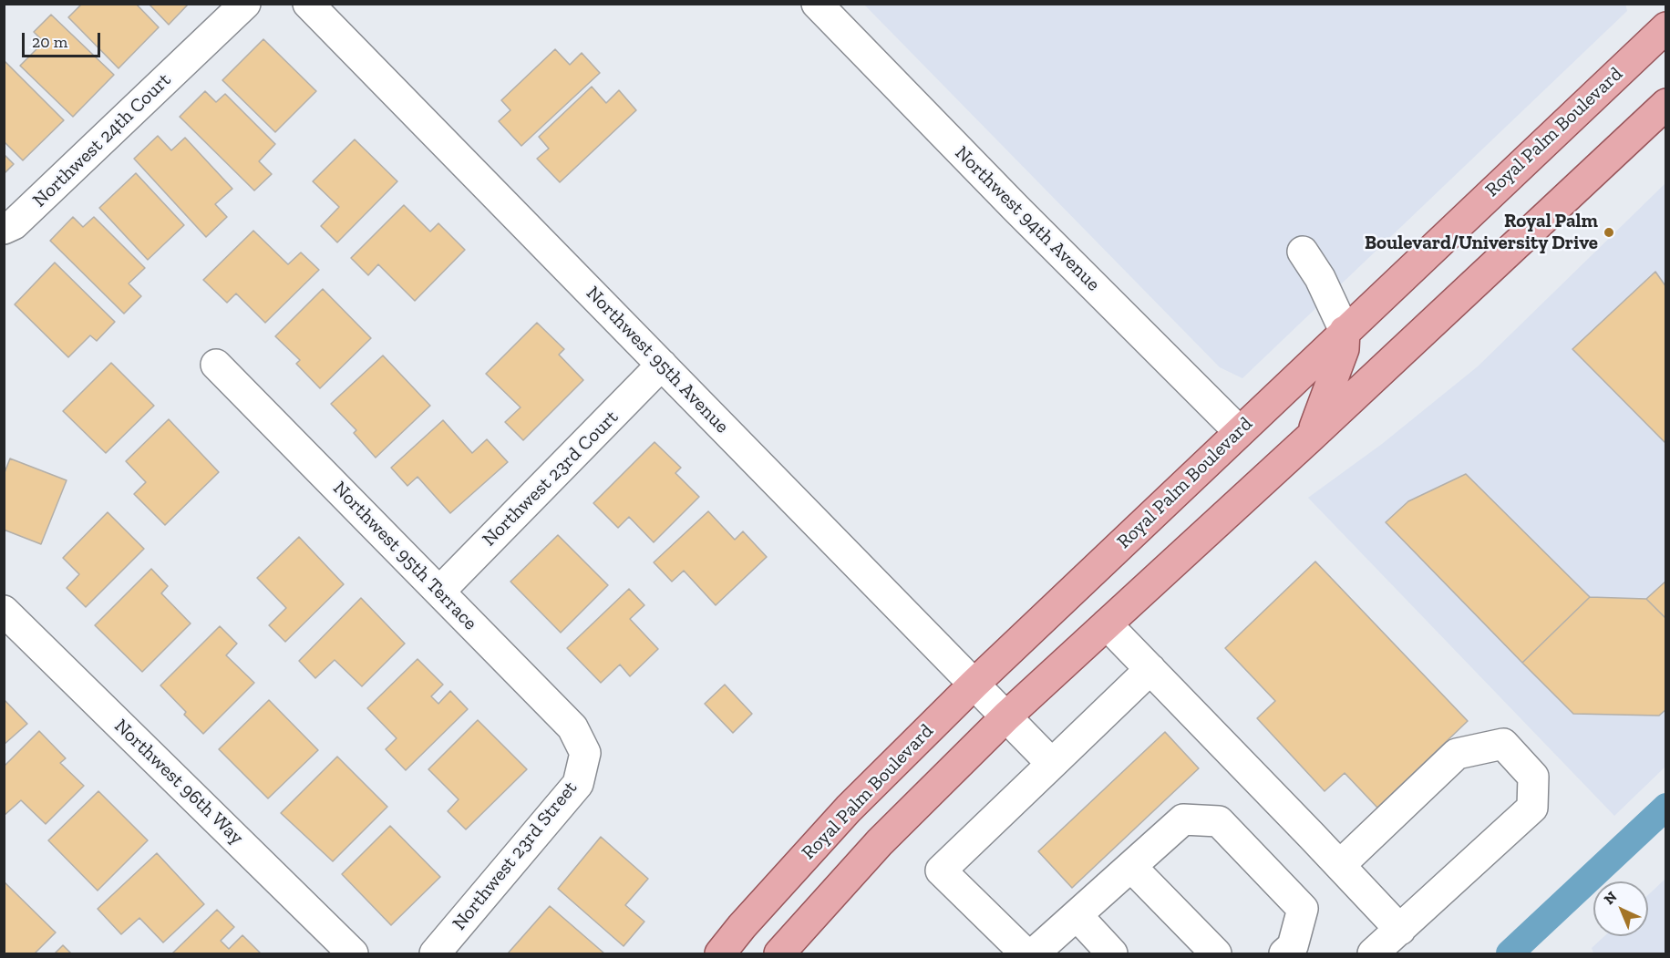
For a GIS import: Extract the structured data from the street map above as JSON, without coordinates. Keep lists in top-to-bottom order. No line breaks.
{"streets":{"main road":["Royal Palm Boulevard"],"street":["Northwest 24th Court","Northwest 94th Avenue","Northwest 95th Avenue","Northwest 23rd Court","Northwest 95th Terrace","Northwest 96th Way","Northwest 23rd Street"]},"crossings":[["Royal Palm Boulevard","Northwest 94th Avenue"],["Royal Palm Boulevard","Northwest 95th Avenue"],["Northwest 95th Avenue","Northwest 23rd Court"],["Northwest 23rd Court","Northwest 95th Terrace"],["Northwest 95th Terrace","Northwest 23rd Street"]],"places":["Royal Palm Boulevard/University Drive"],"scale_bar":"20 m","north":"top left"}
